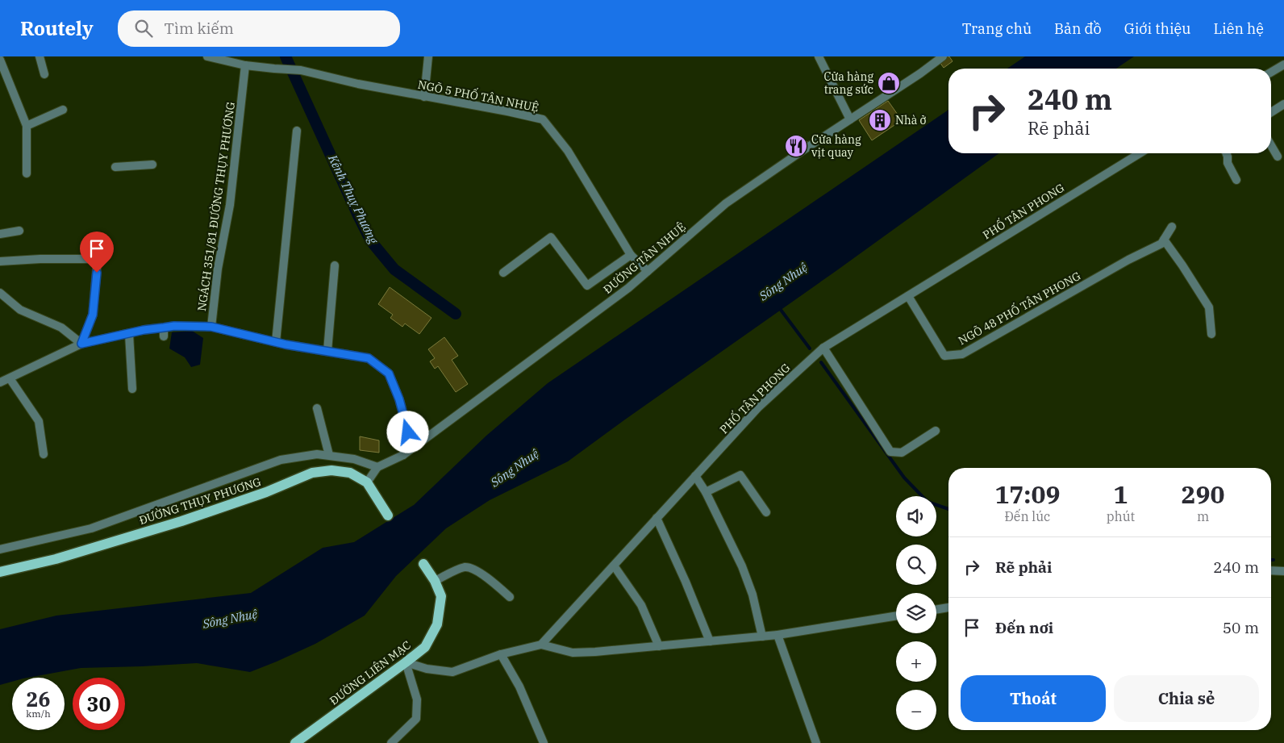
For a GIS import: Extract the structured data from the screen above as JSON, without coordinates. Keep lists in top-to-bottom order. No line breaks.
{"streets":{"main road":["ĐƯỜNG THỤY PHƯƠNG","ĐƯỜNG LIÊN MẠC"],"street":["NGÕ 5 PHỐ TÂN NHUỆ","NGÁCH 351/81 ĐƯỜNG THỤY PHƯƠNG","PHỐ TÂN PHONG","ĐƯỜNG TÂN NHUỆ","NGÕ 48 PHỐ TÂN PHONG"]},"crossings":[["NGÕ 5 PHỐ TÂN NHUỆ","NGÁCH 351/81 ĐƯỜNG THỤY PHƯƠNG"],["NGÕ 5 PHỐ TÂN NHUỆ","ĐƯỜNG TÂN NHUỆ"],["PHỐ TÂN PHONG","NGÕ 48 PHỐ TÂN PHONG"],["ĐƯỜNG TÂN NHUỆ","ĐƯỜNG THỤY PHƯƠNG"]],"water":["Kênh Thuỵ Phương","Sông Nhuệ"],"places":{"shop":["Cửa hàng trang sức"],"building":["Nhà ở"],"restaurant":["Cửa hàng vịt quay"]},"page":{"header":"Routely","search":"Tìm kiếm","nav":["Trang chủ","Bản đồ","Giới thiệu","Liên hệ"],"turn":["240 m","Rẽ phải"],"eta":["17:09","Đến lúc","1","phút","290","m"],"map_buttons":["+","−"],"list":[{"name":"Rẽ phải","value":"240 m"},{"name":"Đến nơi","value":"50 m"}],"buttons":["Thoát","Chia sẻ"],"speed":"26 km/h","limit":"30"}}
